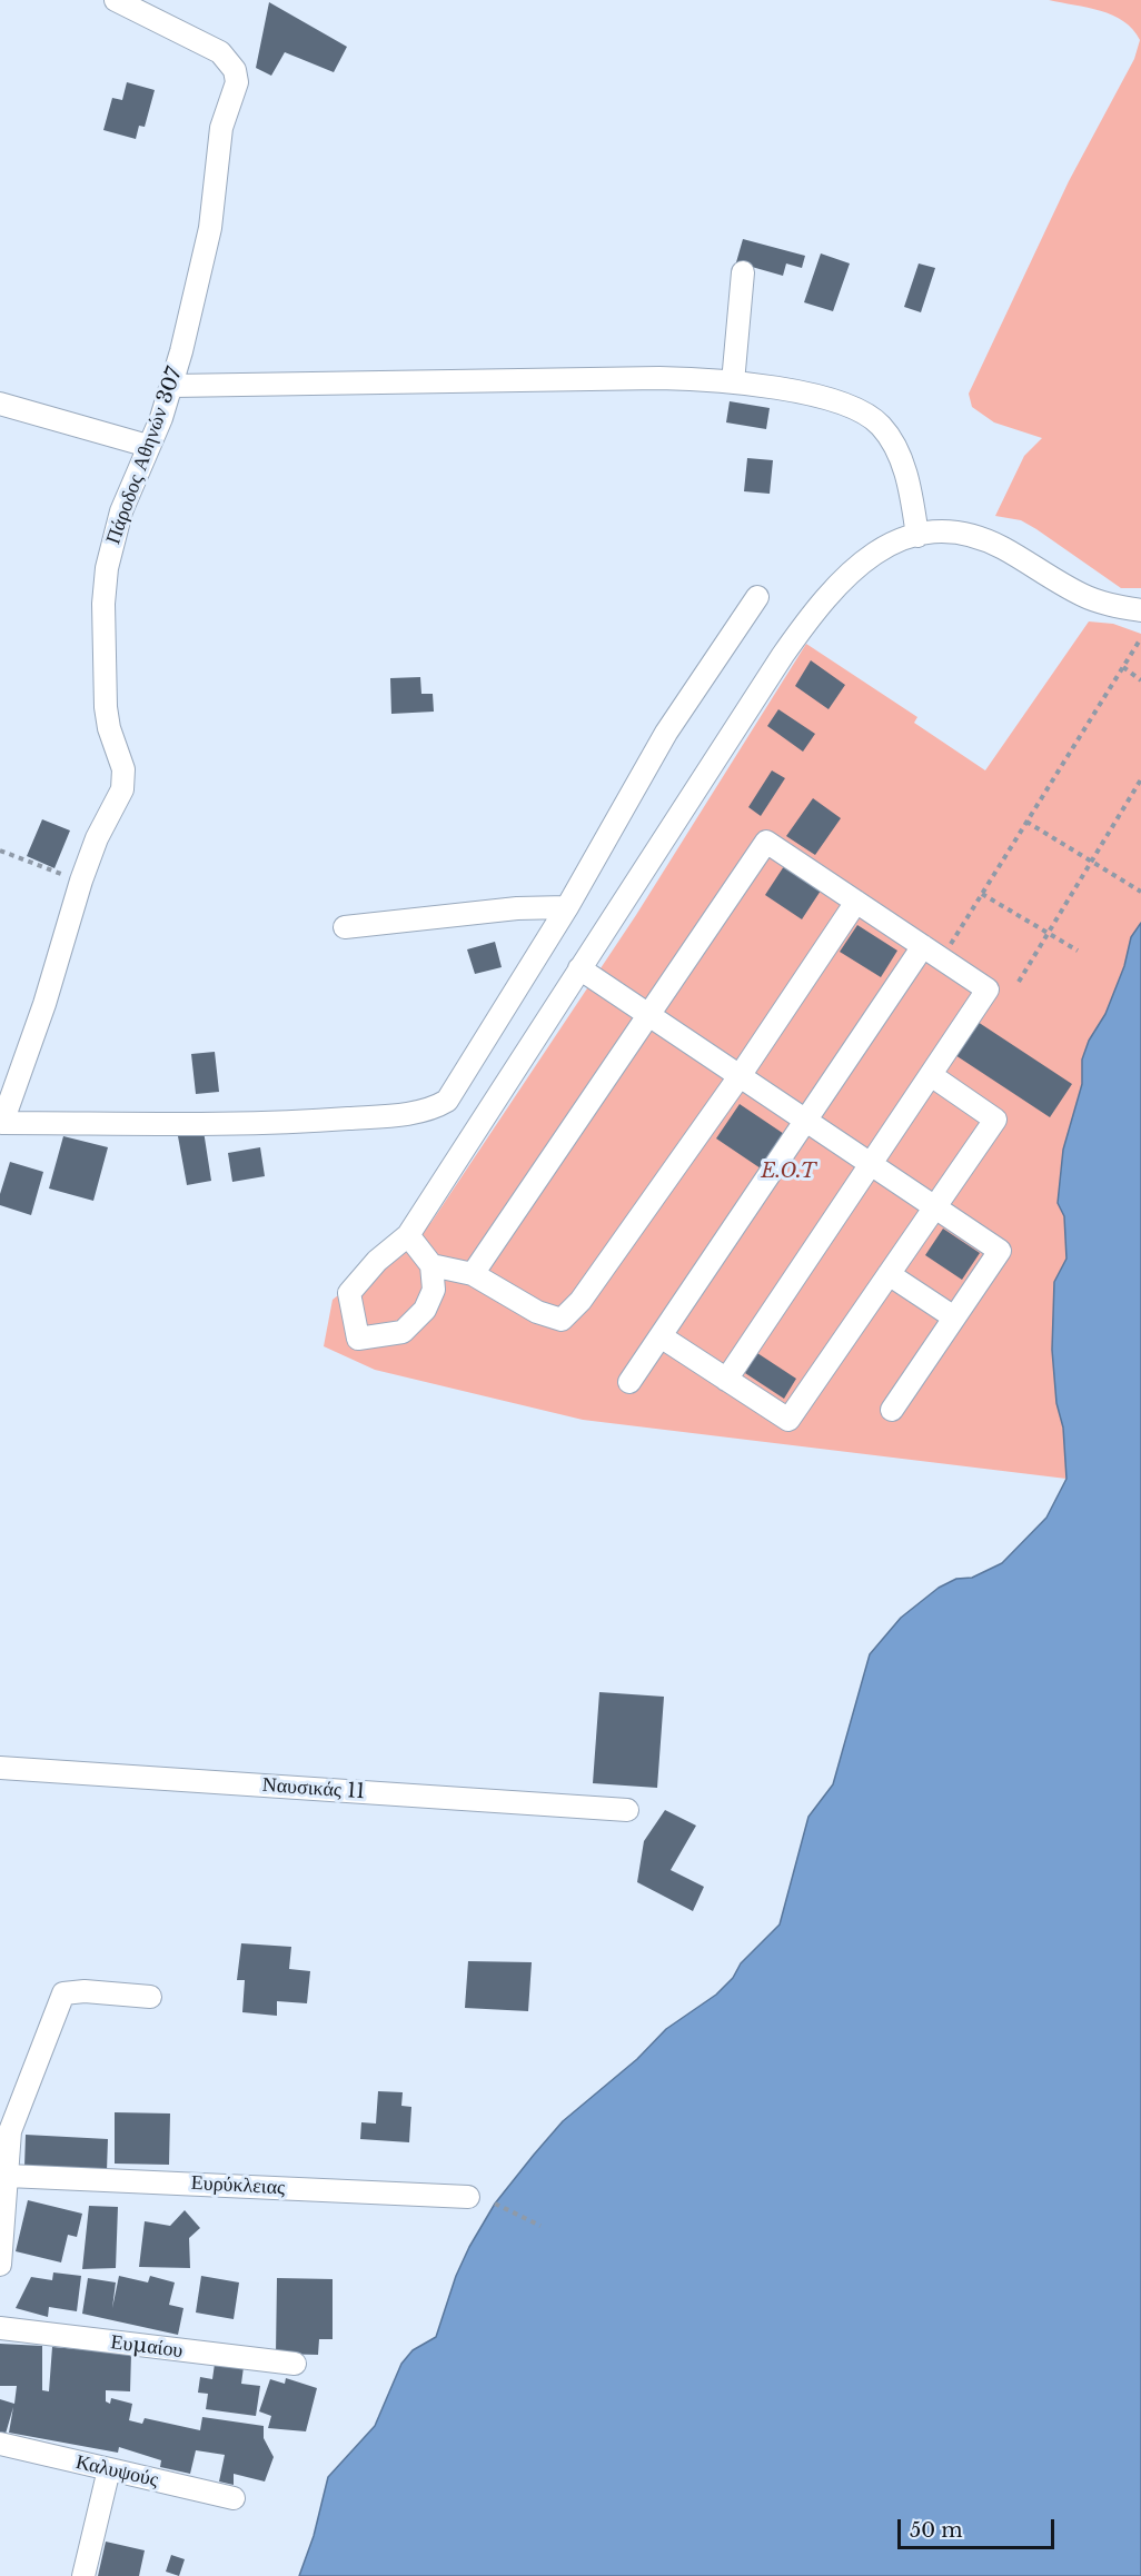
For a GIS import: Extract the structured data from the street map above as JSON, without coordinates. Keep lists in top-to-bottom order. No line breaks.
{"streets":{"street":["Πάροδος Αθηνών 307","Ναυσικάς 11","Ευρύκλειας","Ευμαίου","Καλυψούς"]},"parks":["E.O.T"],"scale_bar":"50 m"}
